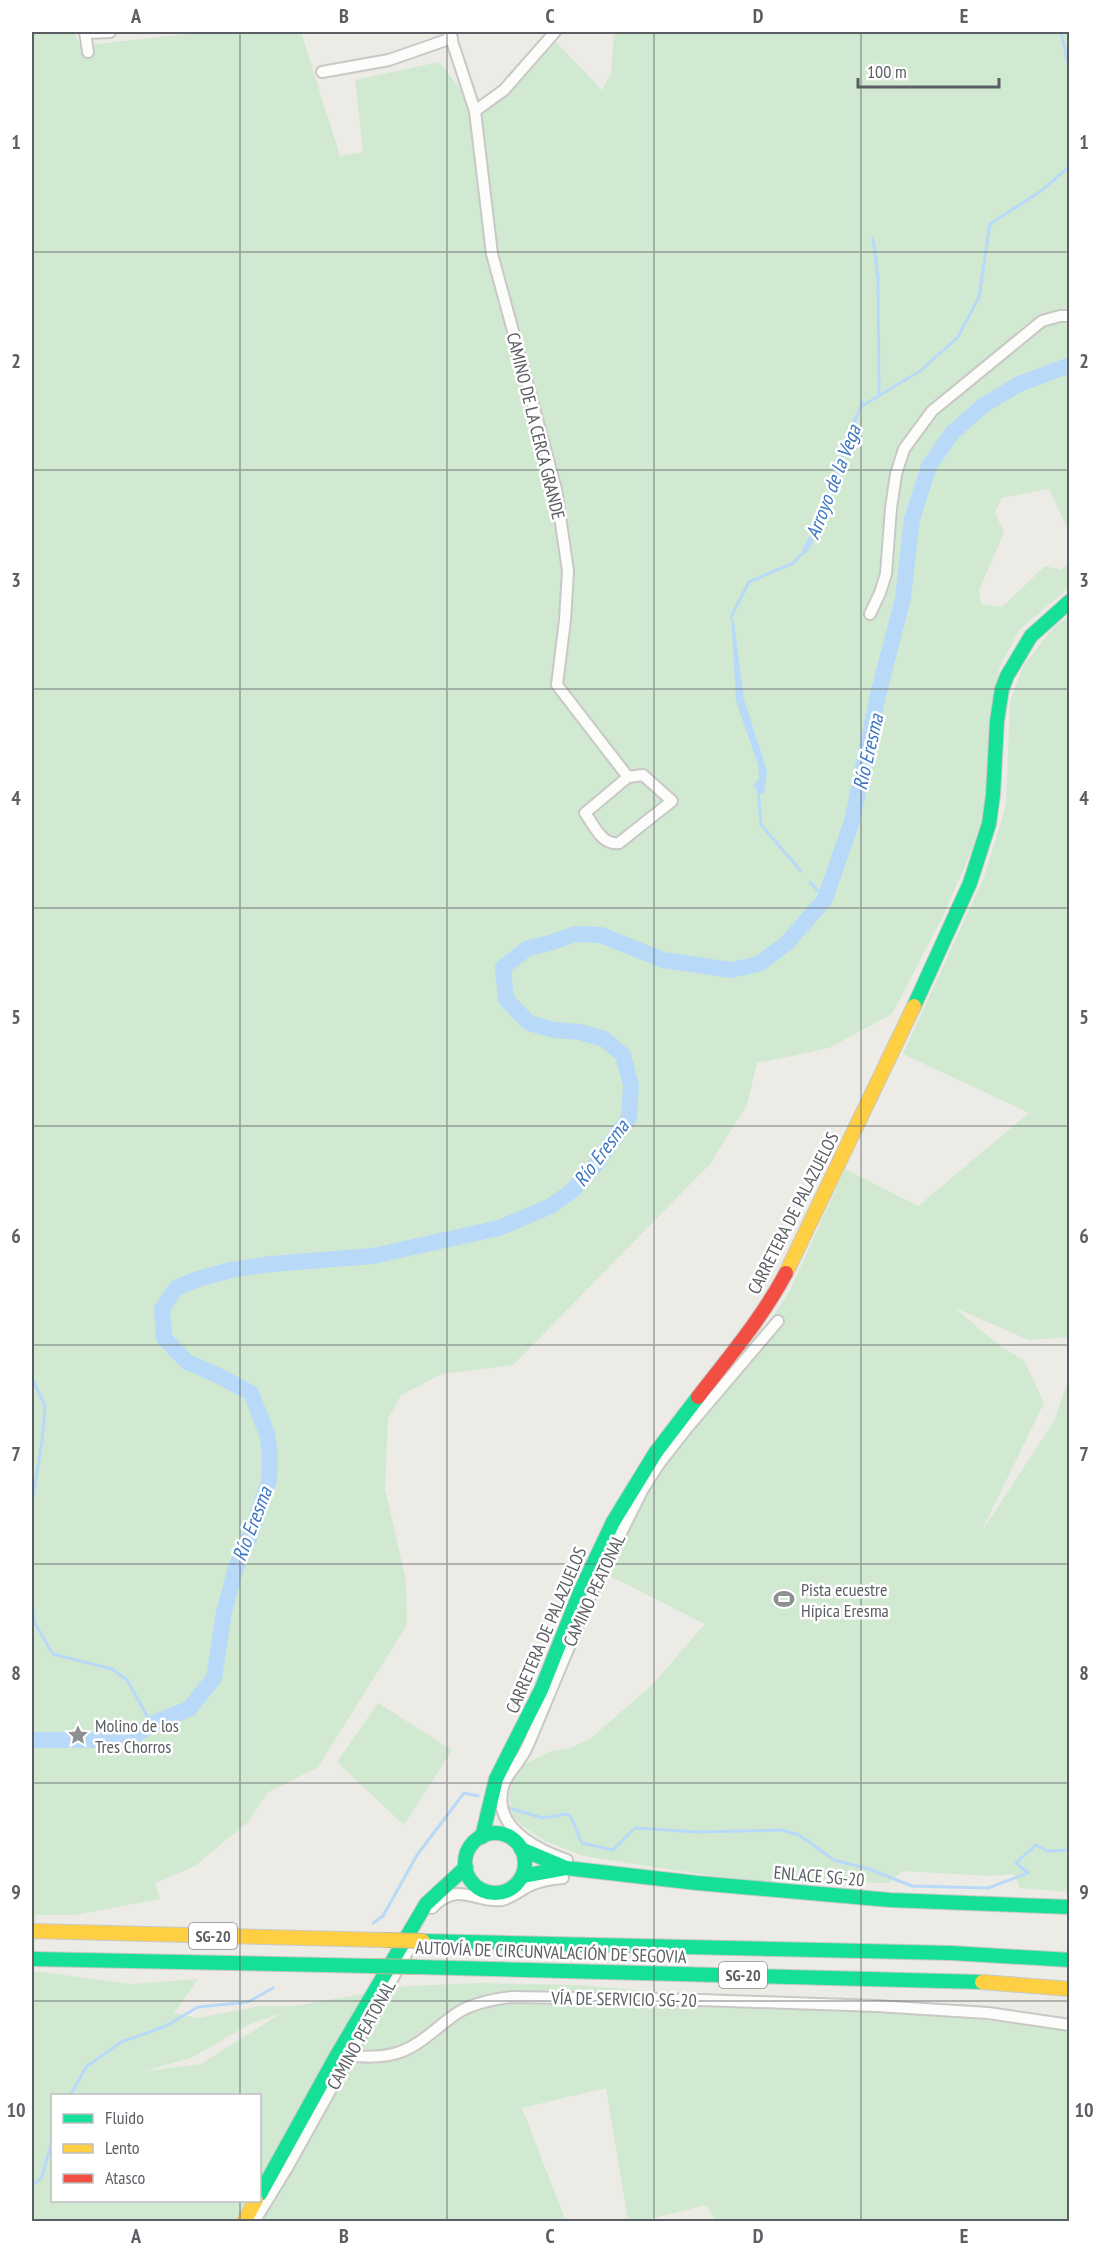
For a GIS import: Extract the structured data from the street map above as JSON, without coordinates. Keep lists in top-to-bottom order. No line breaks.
{"streets":{"main road":["CARRETERA DE PALAZUELOS","ENLACE SG-20","SG-20","AUTOVÍA DE CIRCUNVALACIÓN DE SEGOVIA"],"street":["CAMINO DE LA CERCA GRANDE","CAMINO PEATONAL","VÍA DE SERVICIO SG-20"]},"crossings":[["CARRETERA DE PALAZUELOS","ENLACE SG-20"],["CAMINO PEATONAL","ENLACE SG-20"],["CAMINO PEATONAL","VÍA DE SERVICIO SG-20"]],"water":["Arroyo de la Vega","Río Eresma"],"places":{"sports":["Pista ecuestre Hípica Eresma"],"place":["Molino de los Tres Chorros"]},"legend":["Fluido","Lento","Atasco"],"scale_bar":"100 m","grid":{"columns":["A","B","C","D","E"],"rows":["1","2","3","4","5","6","7","8","9","10"]}}
